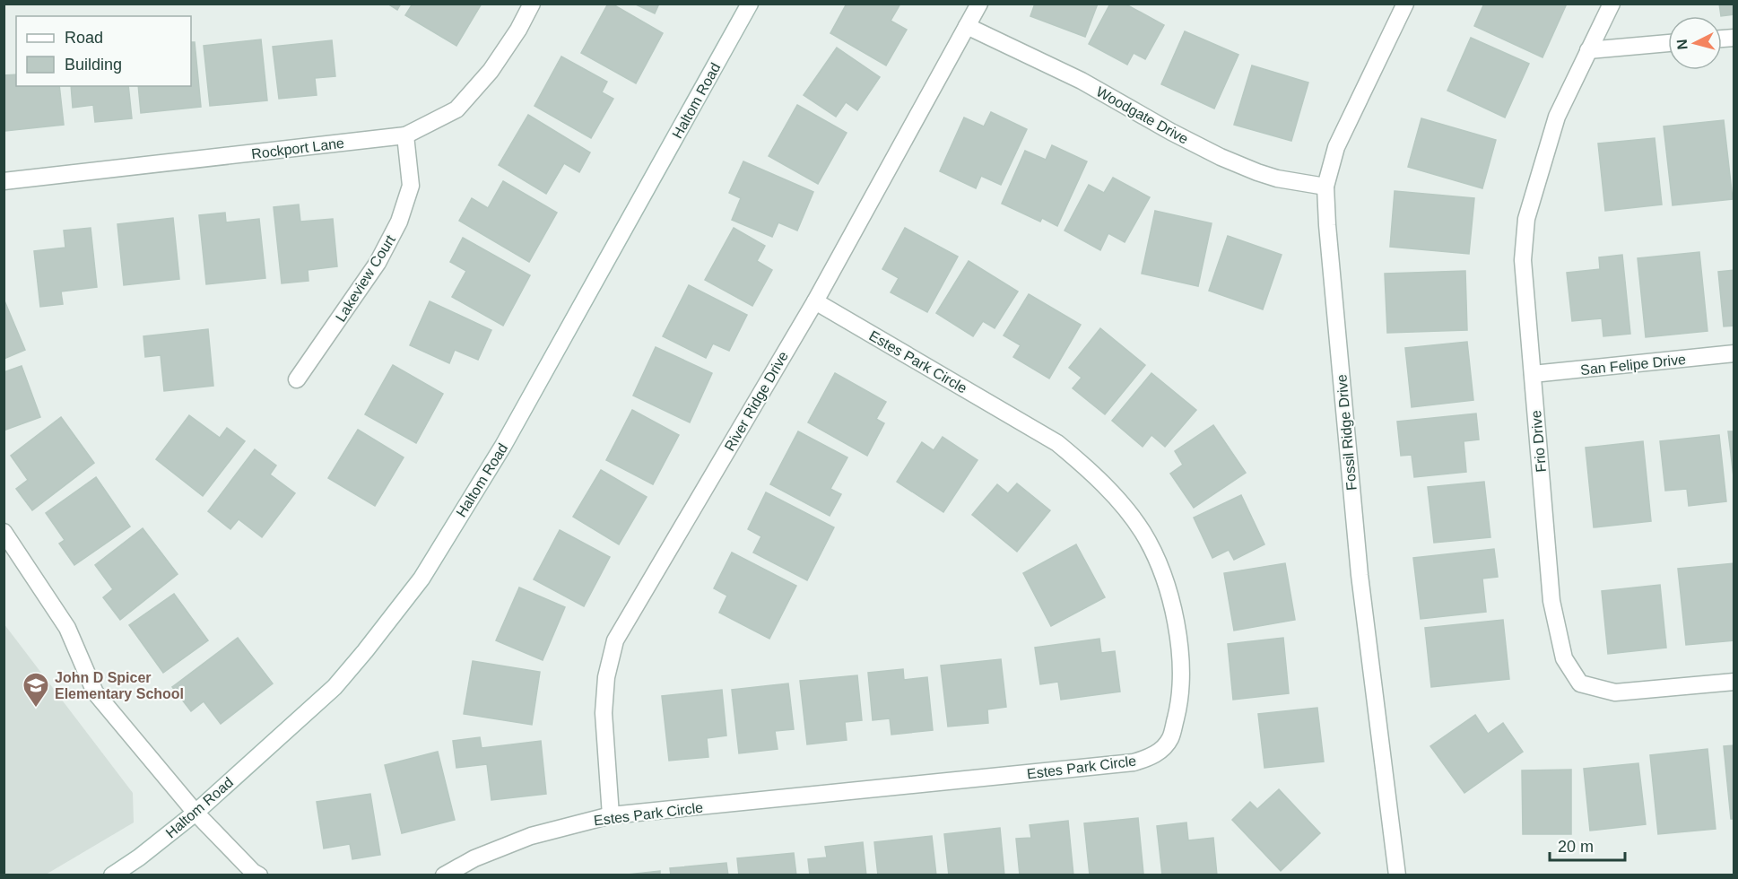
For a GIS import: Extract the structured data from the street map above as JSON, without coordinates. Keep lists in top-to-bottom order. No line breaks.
{"streets":{"street":["Haltom Road","Woodgate Drive","Rockport Lane","Lakeview Court","Estes Park Circle","San Felipe Drive","River Ridge Drive","Fossil Ridge Drive","Frio Drive"]},"crossings":[["Woodgate Drive","River Ridge Drive"],["Woodgate Drive","Fossil Ridge Drive"],["Rockport Lane","Lakeview Court"],["Estes Park Circle","River Ridge Drive"],["San Felipe Drive","Frio Drive"]],"places":{"school or university":["John D Spicer Elementary School"]},"legend":["Road","Building"],"scale_bar":"20 m","north":"left"}
